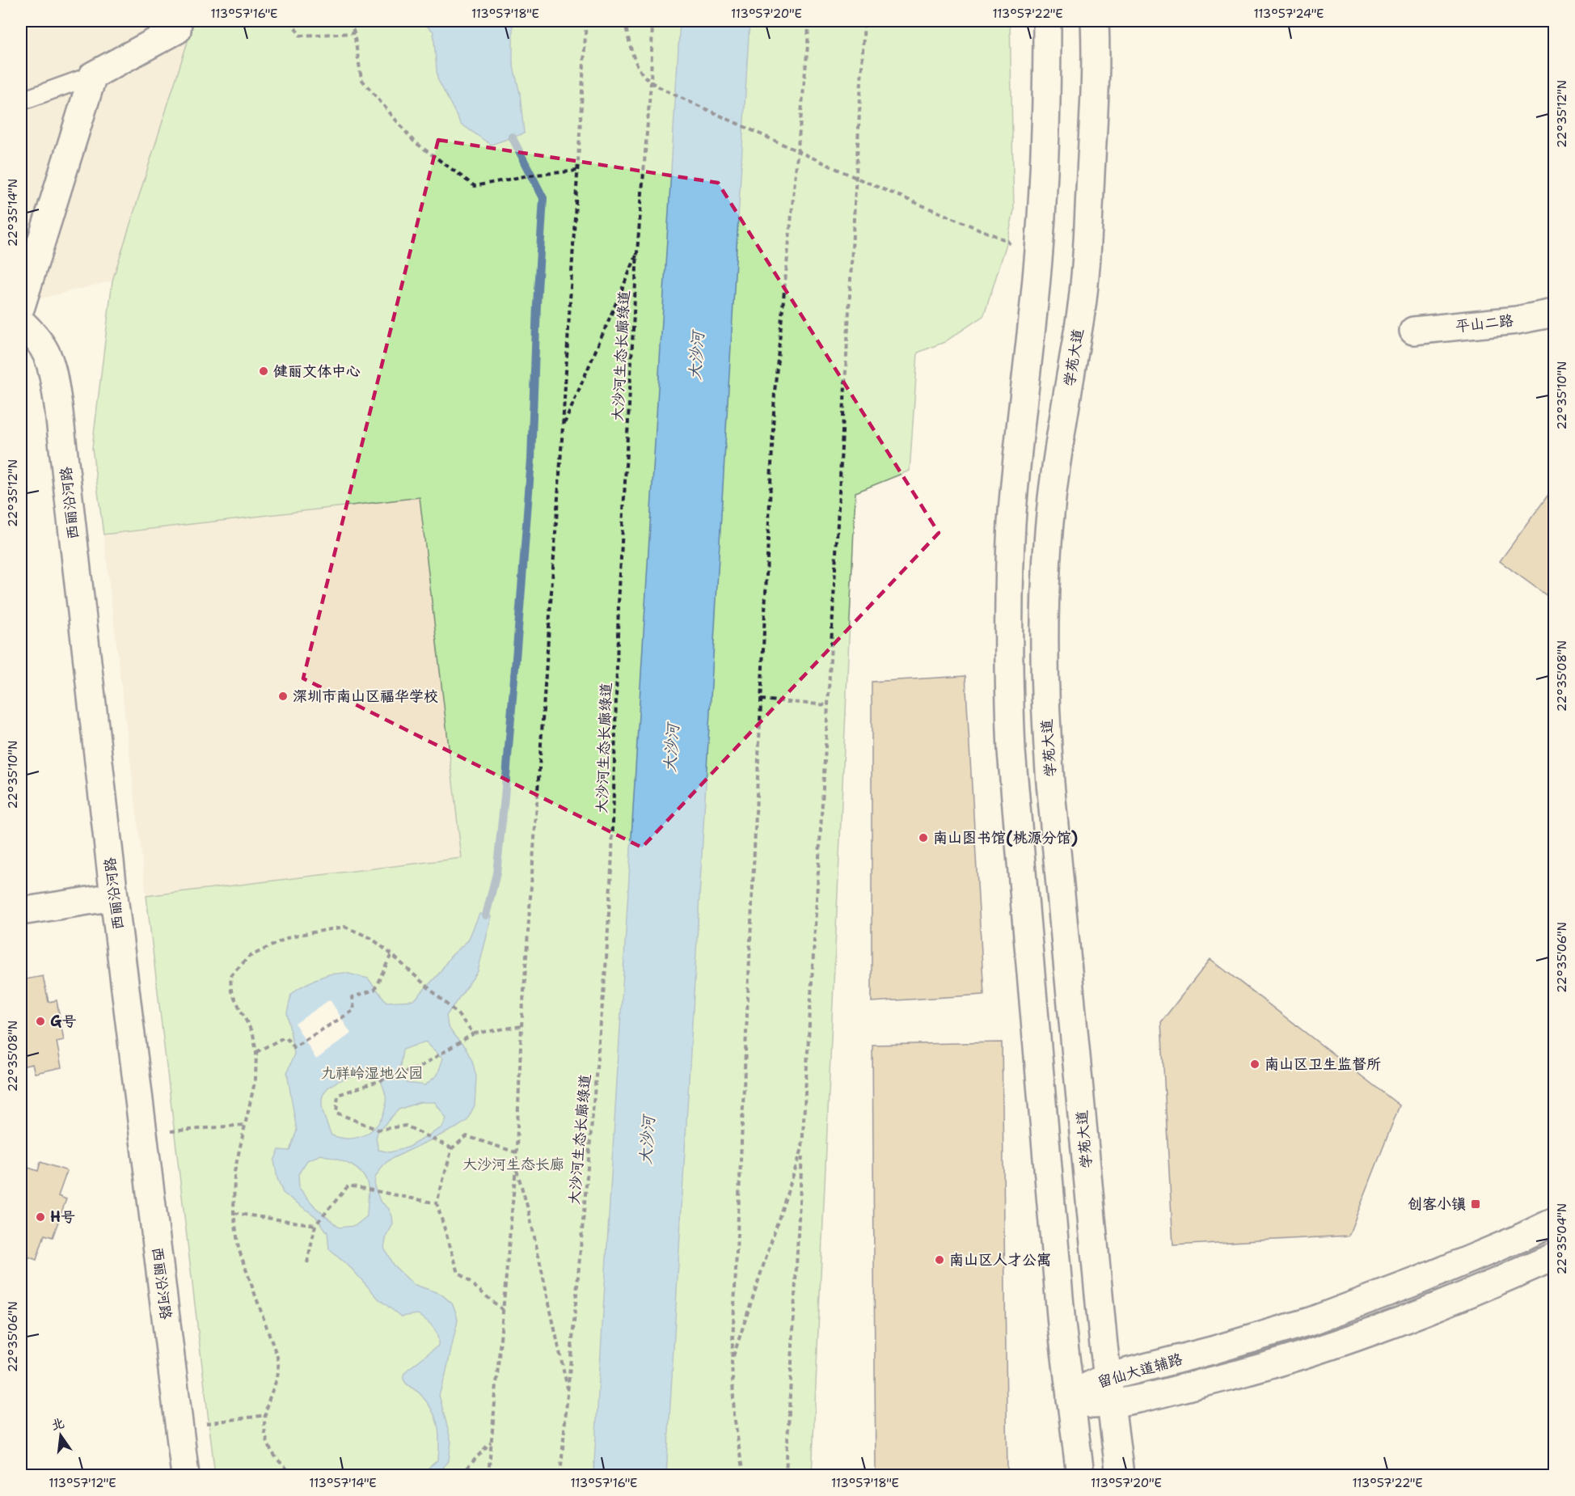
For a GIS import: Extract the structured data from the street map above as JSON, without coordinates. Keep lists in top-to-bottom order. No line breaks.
{"streets":{"street":["平山二路","学苑大道","西丽沿河路","留仙大道辅路"],"path":["大沙河生态长廊绿道"]},"crossings":[["学苑大道","留仙大道辅路"]],"water":["大沙河"],"parks":["九祥岭湿地公园","大沙河生态长廊"],"places":{"other":["健丽文体中心","深圳市南山区福华学校","南山图书馆(桃源分馆)","G号","南山区卫生监督所","H号","南山区人才公寓"],"transit":["创客小镇"]},"north":"top","coordinates":["113°57'16\"E","113°57'18\"E","113°57'20\"E","113°57'22\"E","113°57'24\"E","22°35'12\"N","22°35'14\"N","22°35'10\"N","22°35'08\"N","22°35'06\"N","22°35'04\"N","113°57'12\"E","113°57'14\"E"]}
